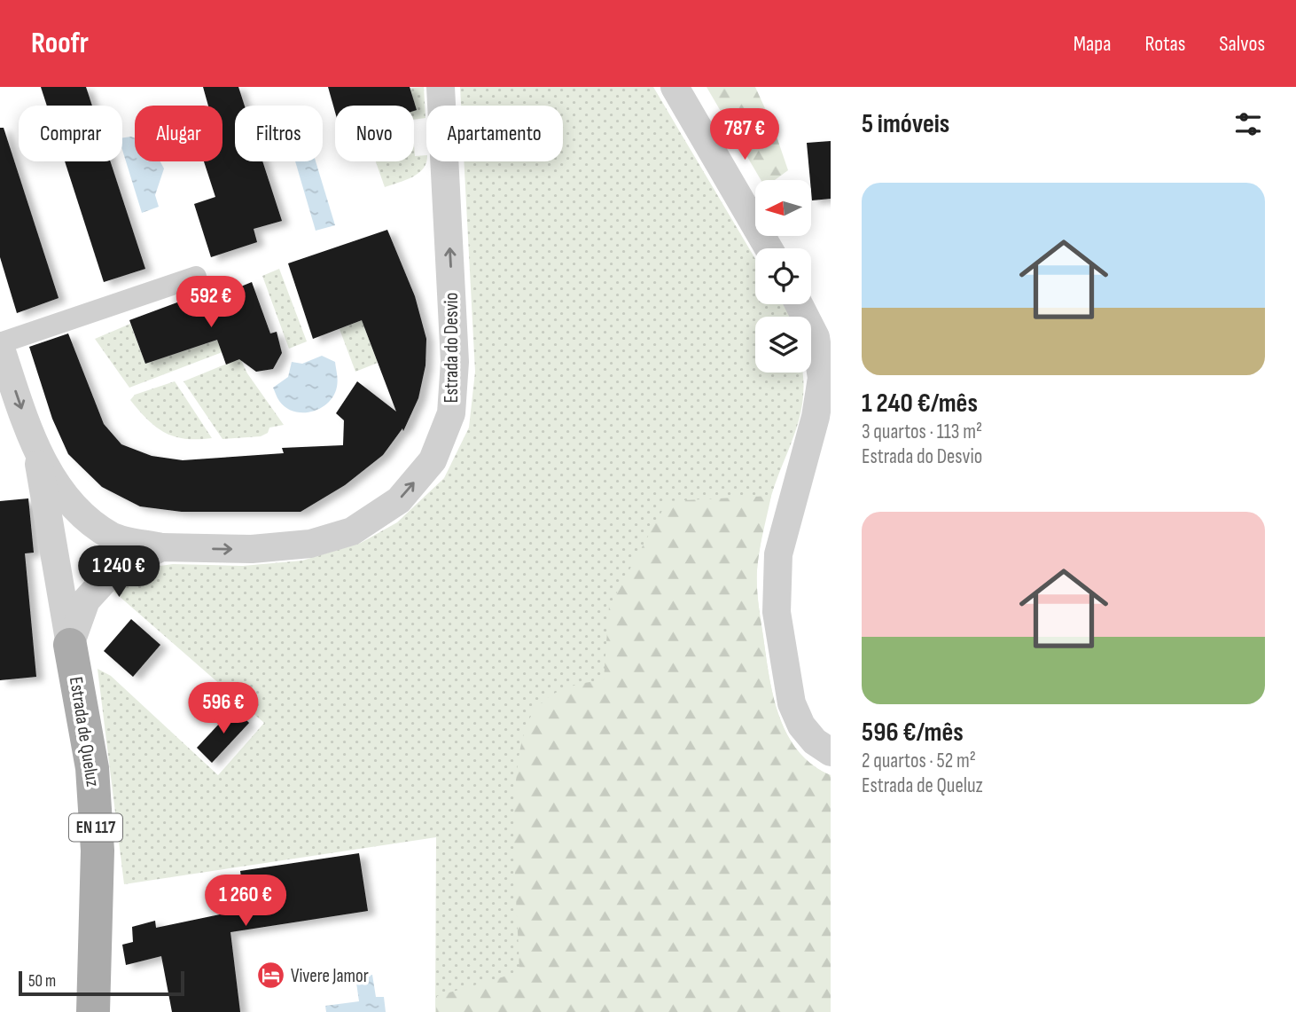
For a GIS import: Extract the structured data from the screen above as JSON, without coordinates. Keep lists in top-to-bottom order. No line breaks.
{"streets":{"main road":["Estrada de Queluz","EN 117"],"street":["Estrada do Desvio"]},"crossings":[["Estrada do Desvio","Estrada de Queluz"]],"places":{"hotel":["Vivere Jamor"]},"scale_bar":"50 m","north":"left","page":{"header":"Roofr","nav":["Mapa","Rotas","Salvos"],"heading":"5 imóveis","chip":["Comprar","Alugar","Filtros","Novo","Apartamento"],"price":["787 €","592 €","1 240 €","596 €","1 260 €"],"list":[{"name":"1 240 €/mês","note":"3 quartos · 113 m² · Estrada do Desvio"},{"name":"596 €/mês","note":"2 quartos · 52 m² · Estrada de Queluz"}],"scale":"50 m"}}
